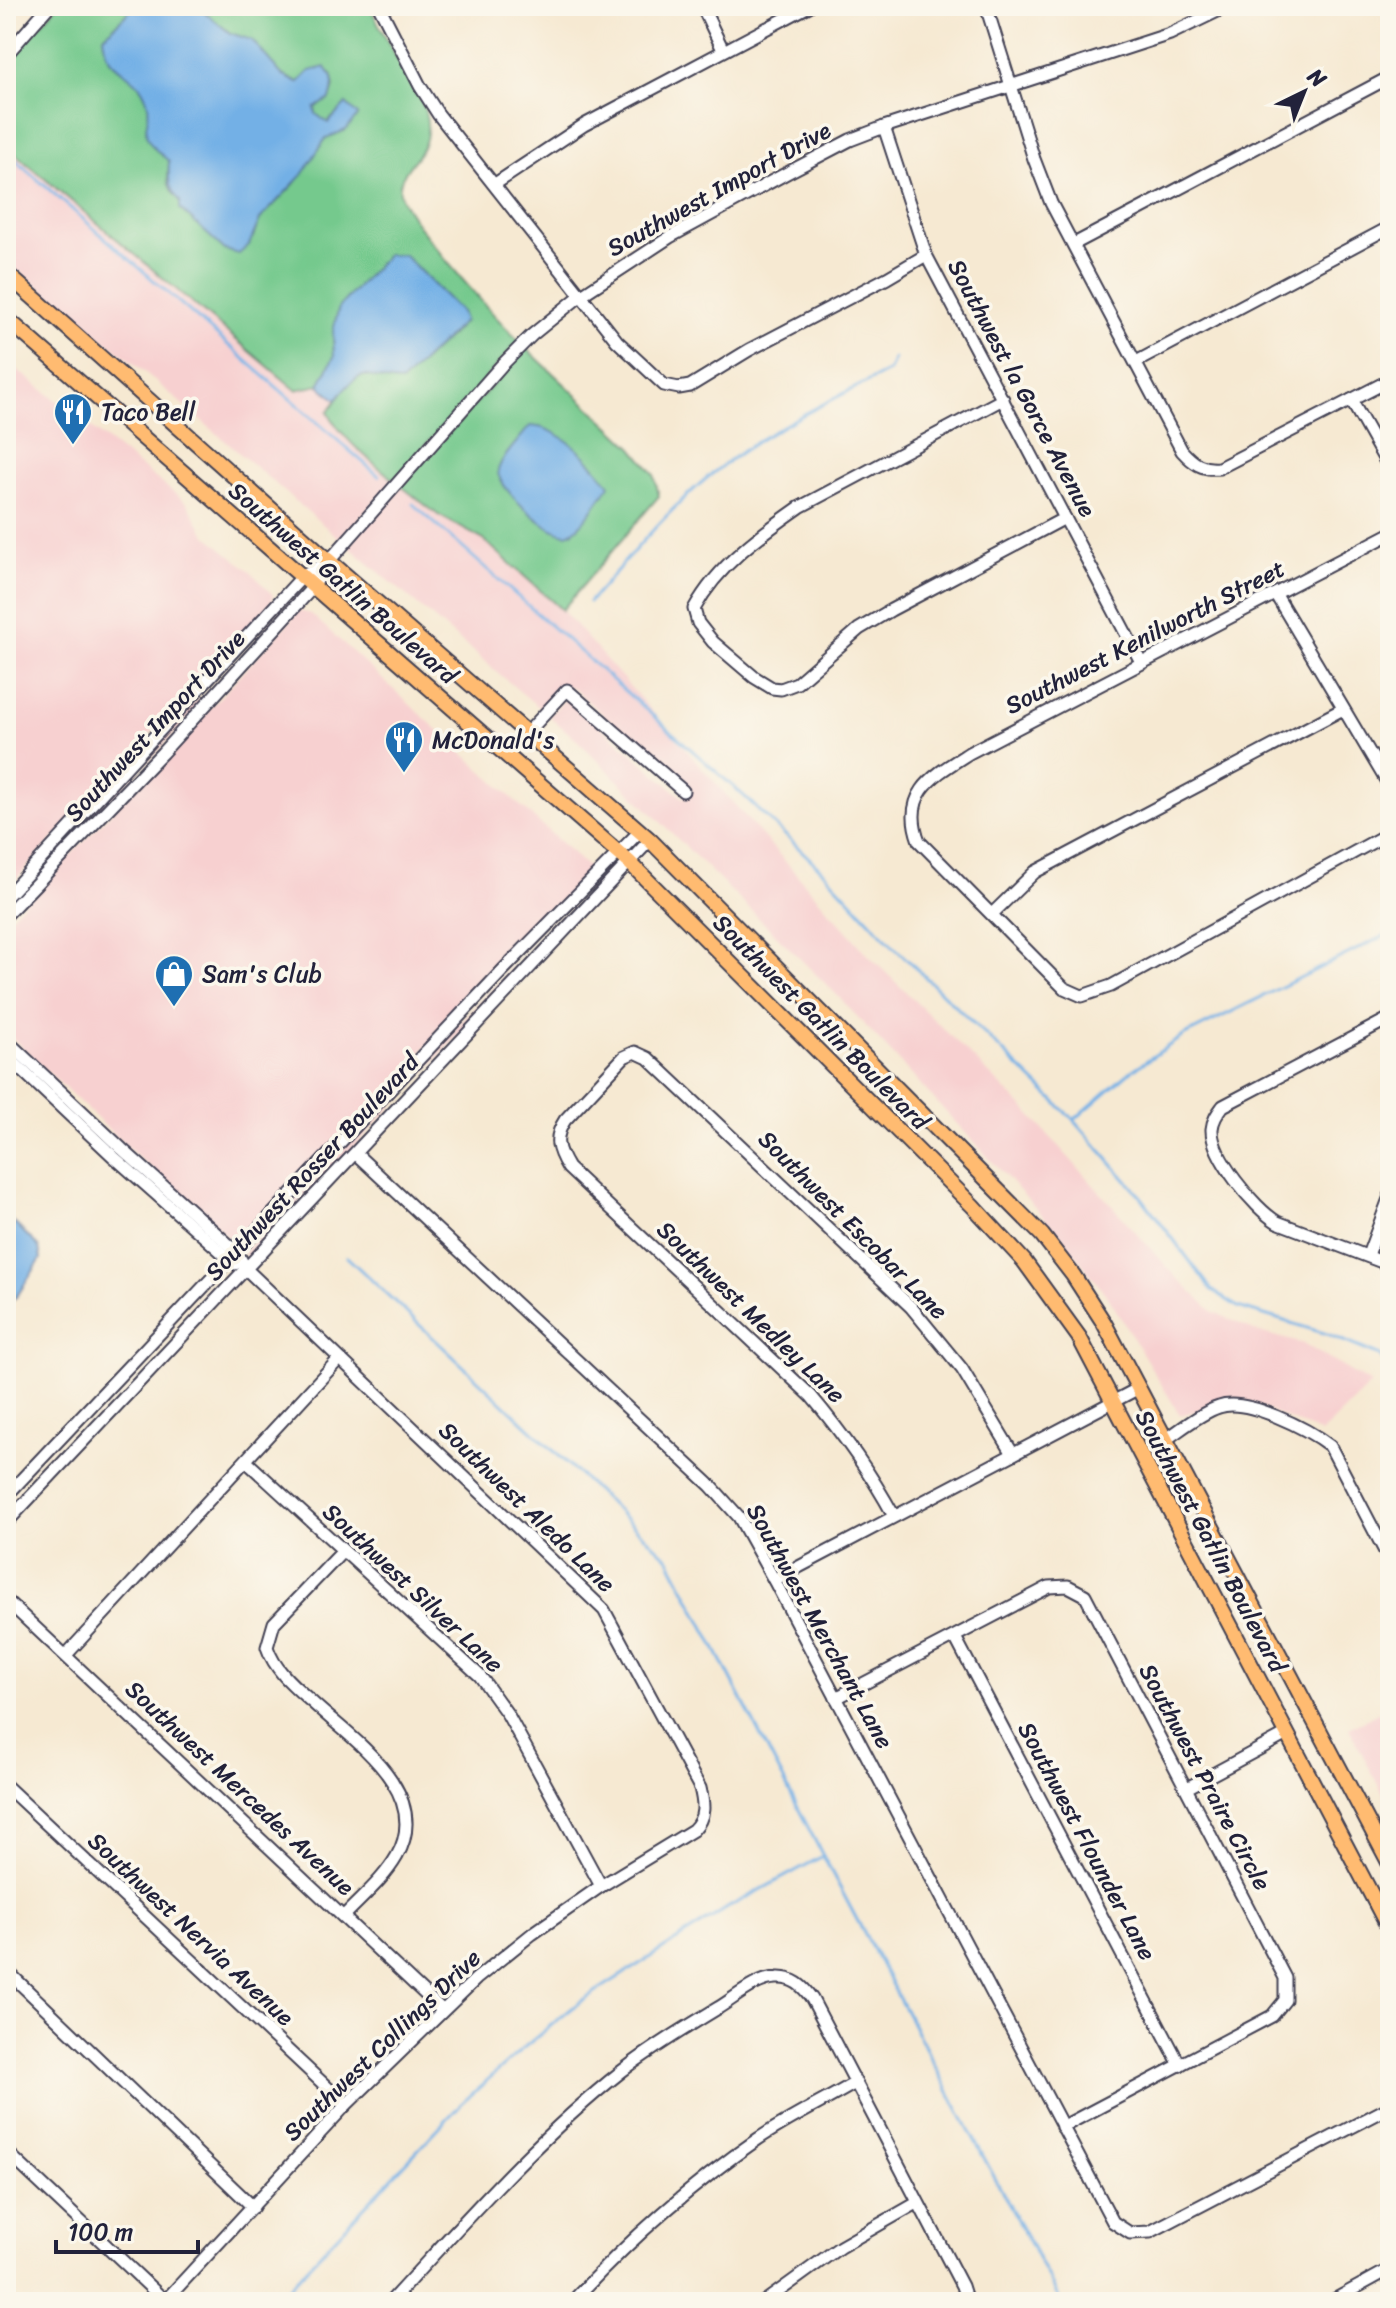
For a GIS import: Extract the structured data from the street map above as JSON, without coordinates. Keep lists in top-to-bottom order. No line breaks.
{"streets":{"main road":["Southwest Gatlin Boulevard"],"street":["Southwest Import Drive","Southwest la Gorce Avenue","Southwest Kenilworth Street","Southwest Rosser Boulevard","Southwest Escobar Lane","Southwest Medley Lane","Southwest Aledo Lane","Southwest Silver Lane","Southwest Merchant Lane","Southwest Praire Circle","Southwest Mercedes Avenue","Southwest Flounder Lane","Southwest Nervia Avenue","Southwest Collings Drive"]},"crossings":[["Southwest Import Drive","Southwest la Gorce Avenue"],["Southwest Import Drive","Southwest Gatlin Boulevard"],["Southwest la Gorce Avenue","Southwest Kenilworth Street"],["Southwest Gatlin Boulevard","Southwest Rosser Boulevard"],["Southwest Rosser Boulevard","Southwest Aledo Lane"],["Southwest Rosser Boulevard","Southwest Merchant Lane"],["Southwest Escobar Lane","Southwest Medley Lane"],["Southwest Aledo Lane","Southwest Collings Drive"],["Southwest Silver Lane","Southwest Collings Drive"],["Southwest Merchant Lane","Southwest Praire Circle"],["Southwest Praire Circle","Southwest Flounder Lane"],["Southwest Mercedes Avenue","Southwest Collings Drive"],["Southwest Nervia Avenue","Southwest Collings Drive"]],"places":{"restaurant":["Taco Bell","McDonald's"],"shop":["Sam's Club"]},"scale_bar":"100 m","north":"top right"}
